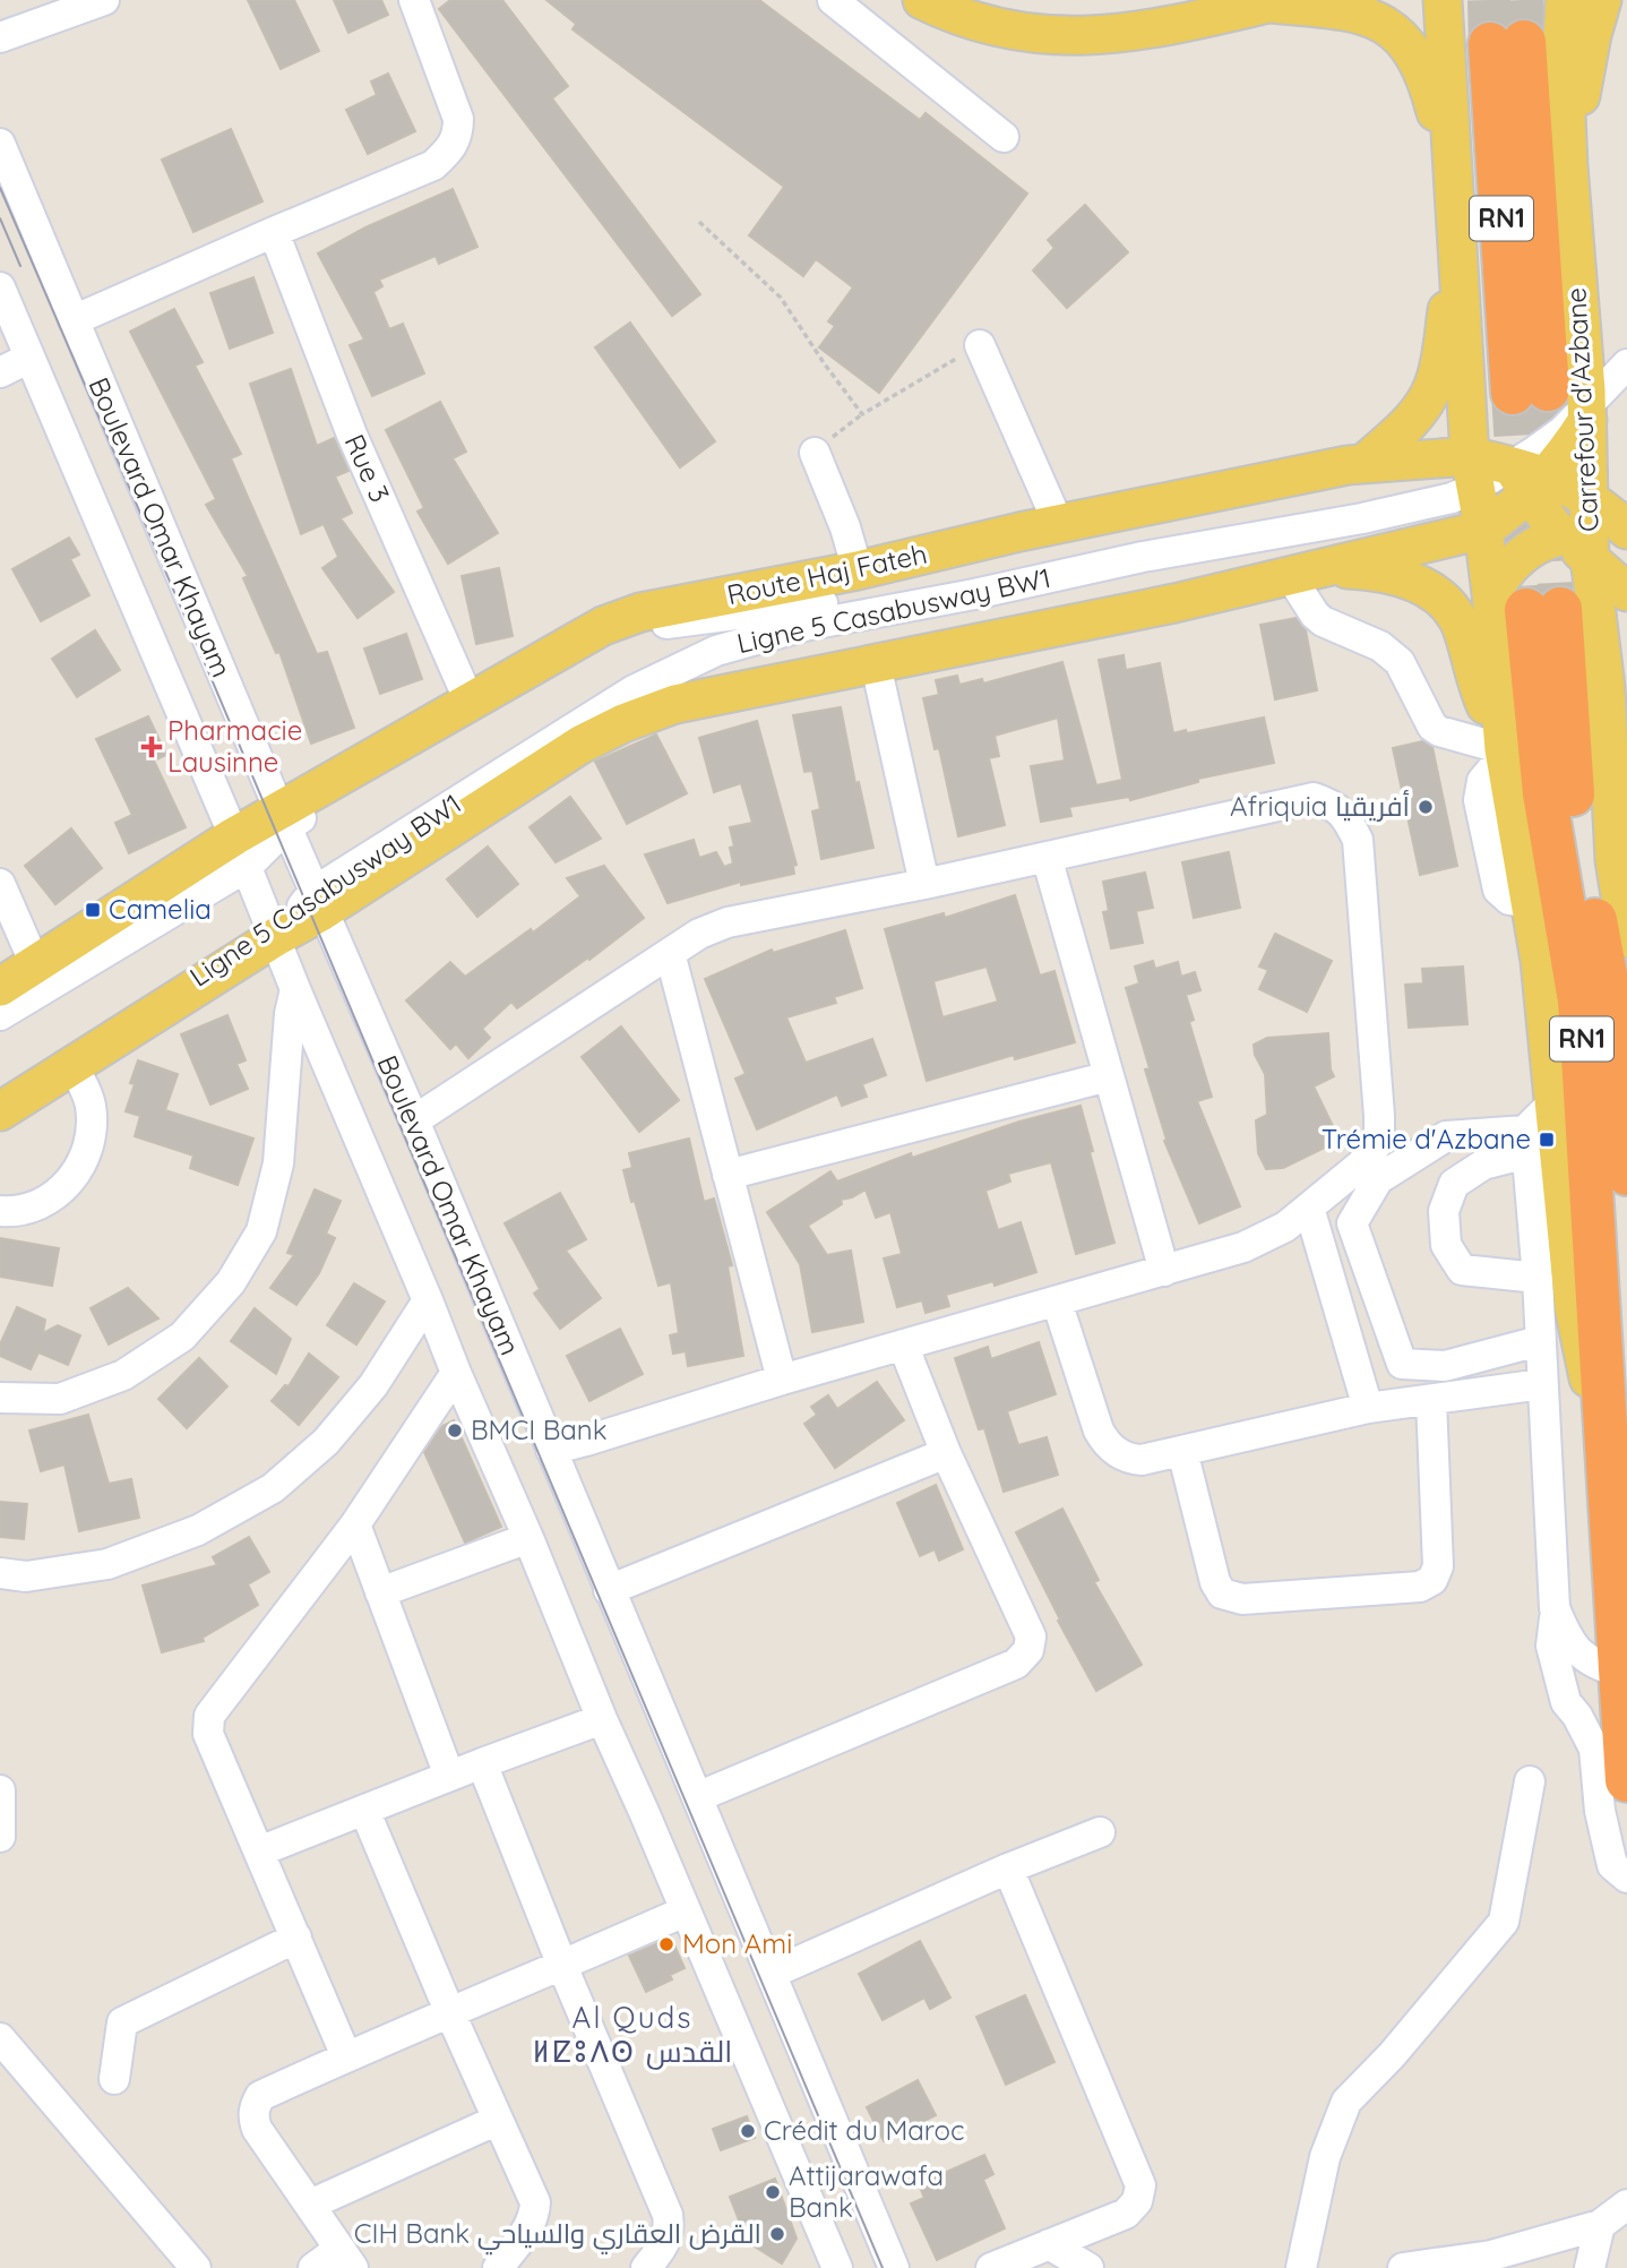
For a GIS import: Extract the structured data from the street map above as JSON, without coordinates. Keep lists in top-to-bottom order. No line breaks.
{"streets":{"highway":["RN1"],"main road":["Carrefour d'Azbane","Route Haj Fateh"],"street":["Rue 3","Boulevard Omar Khayam","Ligne 5 Casabusway BW1"]},"crossings":[["RN1","Carrefour d'Azbane"],["RN1","Ligne 5 Casabusway BW1"],["Carrefour d'Azbane","Ligne 5 Casabusway BW1"],["Rue 3","Route Haj Fateh"],["Boulevard Omar Khayam","Route Haj Fateh"],["Boulevard Omar Khayam","Ligne 5 Casabusway BW1"],["Route Haj Fateh","Ligne 5 Casabusway BW1"]],"districts":["Al Quds ⵍⵇⵓⴷⵙ القدس"],"places":{"health":["Pharmacie Lausinne"],"other":["Afriquia أفريقيا","BMCI Bank","Mon Ami","Crédit du Maroc","Attijarawafa Bank","CIH Bank القرض العقاري والسياحي"],"transit":["Camelia","Trémie d'Azbane"]}}
